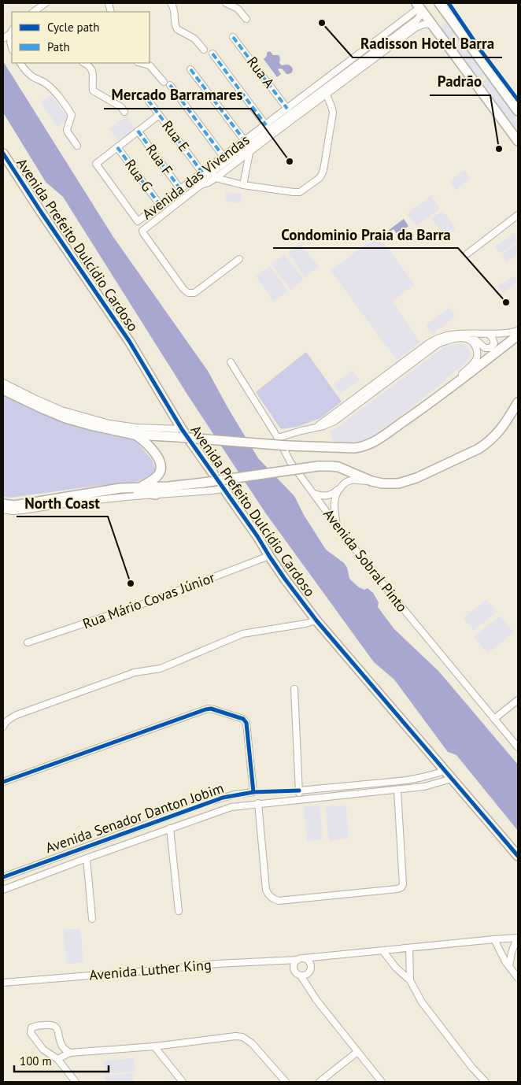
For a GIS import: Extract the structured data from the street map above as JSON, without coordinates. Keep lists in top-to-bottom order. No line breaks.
{"streets":{"street":["Rua A","Rua E","Rua F","Rua G","Avenida das Vivendas","Avenida Prefeito Dulcídio Cardoso","Avenida Sobral Pinto","Rua Mário Covas Júnior","Avenida Senador Danton Jobim","Avenida Luther King"]},"crossings":[["Rua A","Avenida das Vivendas"],["Rua E","Avenida das Vivendas"],["Rua F","Avenida das Vivendas"],["Rua G","Avenida das Vivendas"],["Avenida Prefeito Dulcídio Cardoso","Rua Mário Covas Júnior"],["Avenida Prefeito Dulcídio Cardoso","Avenida Senador Danton Jobim"]],"places":["Radisson Hotel Barra","Padrão","Mercado Barramares","Condominio Praia da Barra","North Coast"],"legend":["Cycle path","Path"],"scale_bar":"100 m"}
